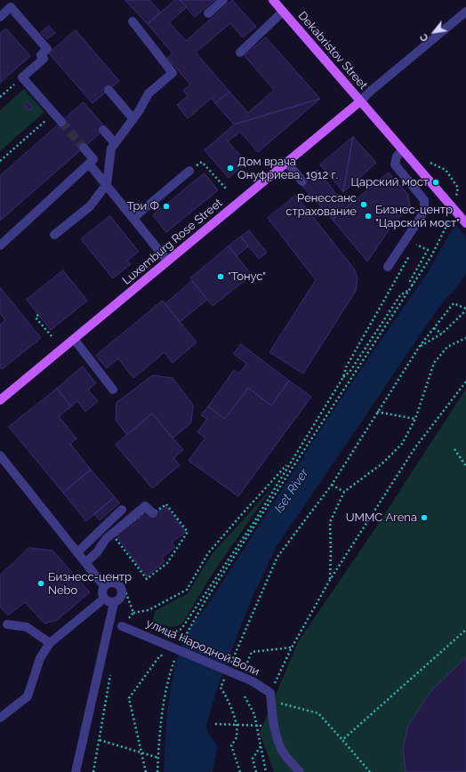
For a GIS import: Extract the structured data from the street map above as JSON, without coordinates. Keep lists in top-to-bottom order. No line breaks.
{"streets":{"main road":["Dekabristov Street","Luxemburg Rose Street"],"street":["улица Народной Воли"]},"crossings":[["Dekabristov Street","Luxemburg Rose Street"]],"water":["Iset River"],"places":["Дом врача Онуфриева, 1912 г.","Царский мост","Ренессанс страхование","Три Ф","Бизнес-центр \"Царский мост\"","\"Тонус\"","UMMC Arena","Бизнесс-центр Nebo"],"north":"bottom left"}
